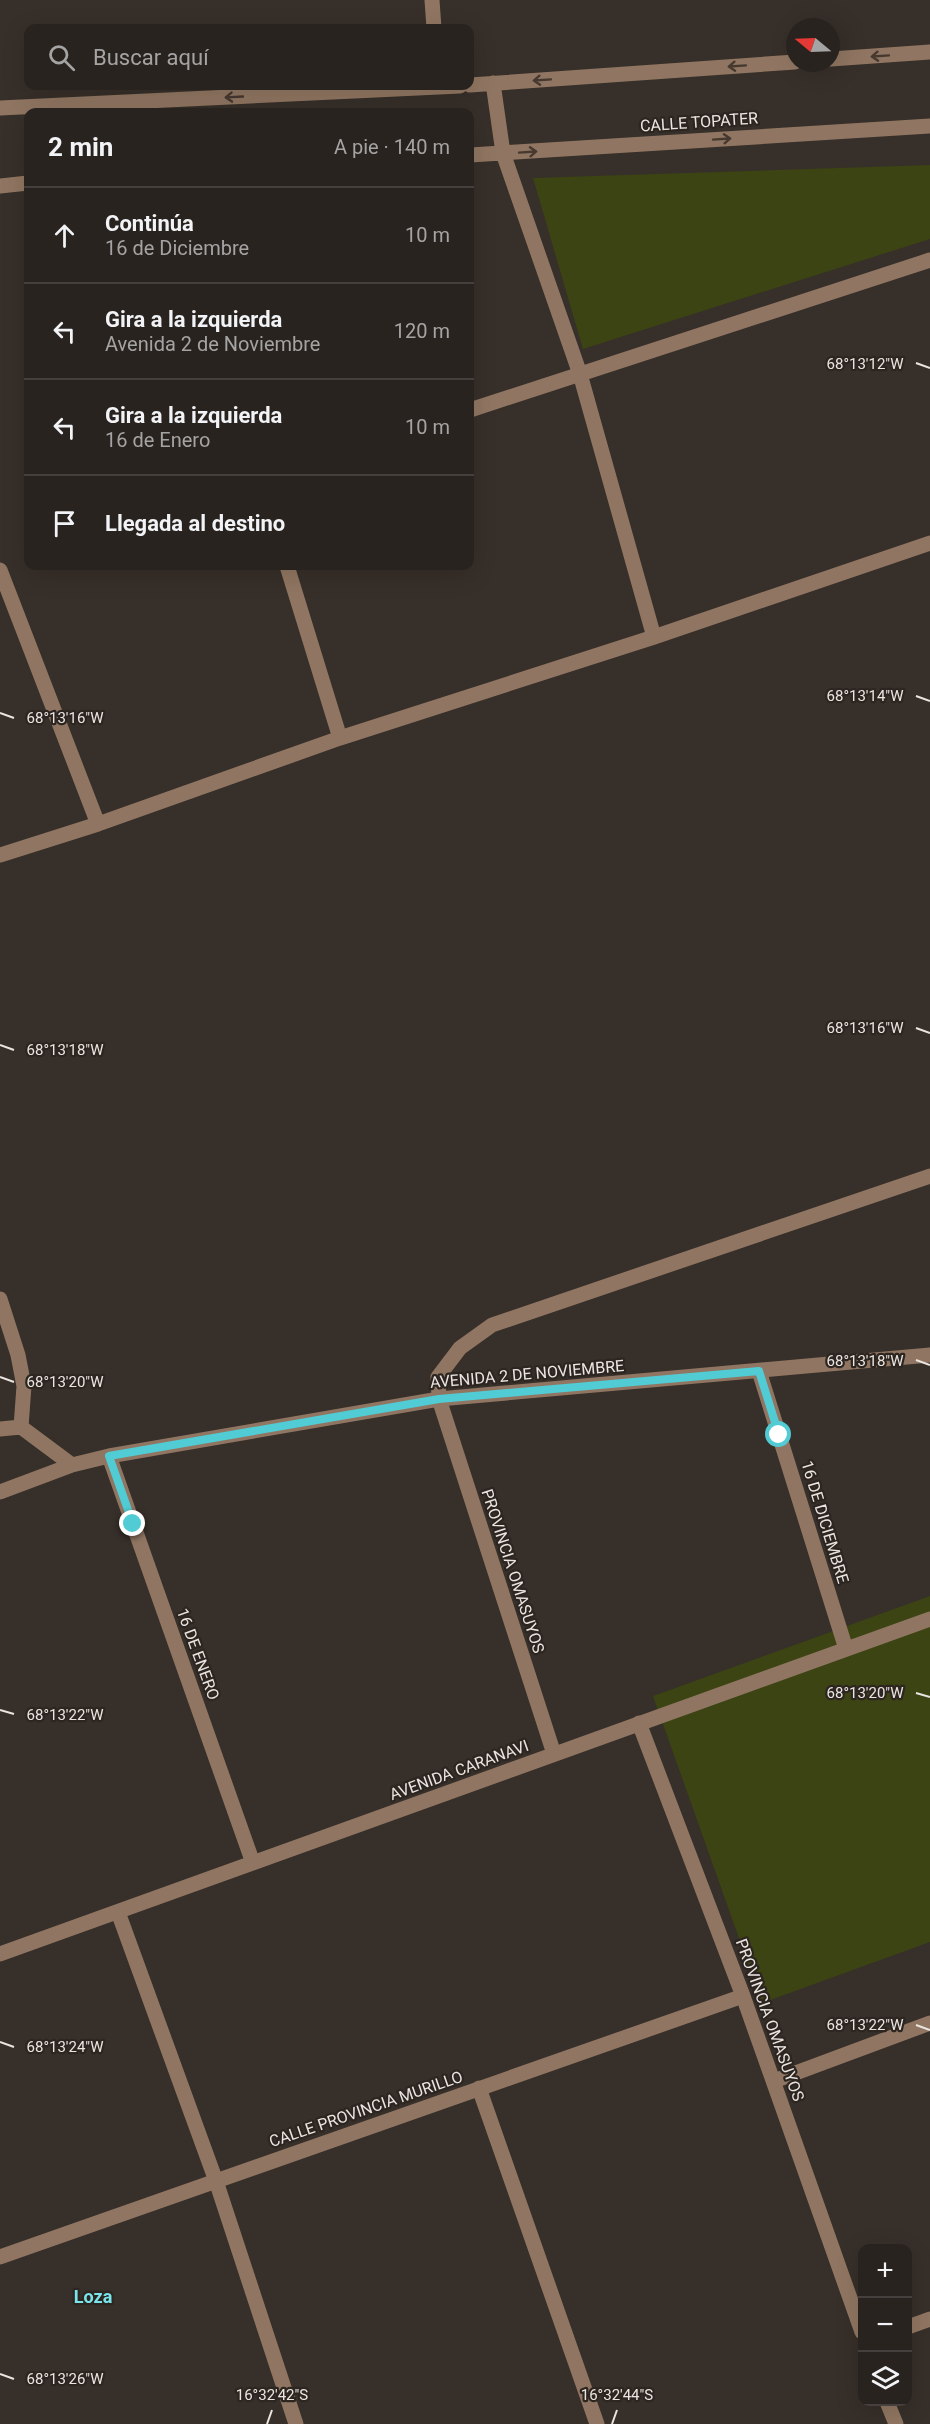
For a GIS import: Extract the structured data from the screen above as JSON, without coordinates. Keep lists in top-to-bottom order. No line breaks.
{"streets":{"street":["CALLE TOPATER","AVENIDA 2 DE NOVIEMBRE","16 DE DICIEMBRE","PROVINCIA OMASUYOS","16 DE ENERO","AVENIDA CARANAVI","CALLE PROVINCIA MURILLO"]},"crossings":[["AVENIDA 2 DE NOVIEMBRE","16 DE DICIEMBRE"],["AVENIDA 2 DE NOVIEMBRE","PROVINCIA OMASUYOS"],["AVENIDA 2 DE NOVIEMBRE","16 DE ENERO"],["16 DE DICIEMBRE","AVENIDA CARANAVI"],["PROVINCIA OMASUYOS","AVENIDA CARANAVI"],["PROVINCIA OMASUYOS","CALLE PROVINCIA MURILLO"],["16 DE ENERO","AVENIDA CARANAVI"]],"districts":["Loza"],"north":"left","page":{"search":"Buscar aquí","heading":["2 min","A pie · 140 m"],"list":[["Continúa","16 de Diciembre","10 m"],["Gira a la izquierda","Avenida 2 de Noviembre","120 m"],["Gira a la izquierda","16 de Enero","10 m"],"Llegada al destino"],"map_buttons":["+","−"]},"coordinates":["68°13'12\"W","68°13'14\"W","68°13'16\"W","68°13'18\"W","68°13'20\"W","68°13'22\"W","68°13'24\"W","68°13'26\"W","16°32'42\"S","16°32'44\"S"]}
